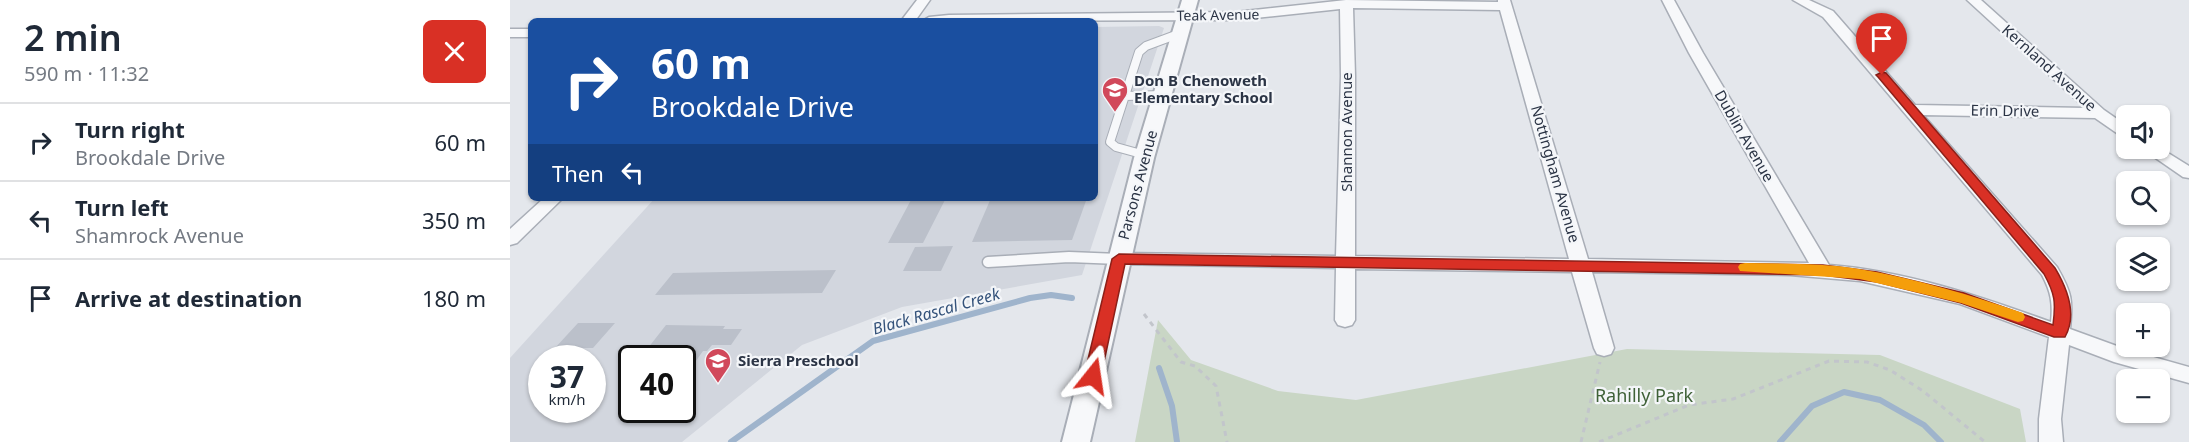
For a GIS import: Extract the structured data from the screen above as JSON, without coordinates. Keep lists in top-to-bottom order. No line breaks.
{"streets":{"street":["Teak Avenue","Kernland Avenue","Erin Drive","Shannon Avenue","Dublin Avenue","Nottingham Avenue","Parsons Avenue"]},"crossings":[["Teak Avenue","Shannon Avenue"],["Teak Avenue","Nottingham Avenue"],["Teak Avenue","Parsons Avenue"],["Kernland Avenue","Erin Drive"]],"water":["Black Rascal Creek"],"parks":["Rahilly Park"],"places":{"school or university":["Don B Chenoweth Elementary School","Sierra Preschool"]},"page":{"heading":["2 min","590 m · 11:32"],"turn":["60 m","Brookdale Drive"],"list":[{"name":"Turn right","note":"Brookdale Drive","value":"60 m"},{"name":"Turn left","note":"Shamrock Avenue","value":"350 m"},{"name":"Arrive at destination","value":"180 m"}],"map_buttons":["+","−"],"then":"Then","speed":"37 km/h","limit":"40"}}
